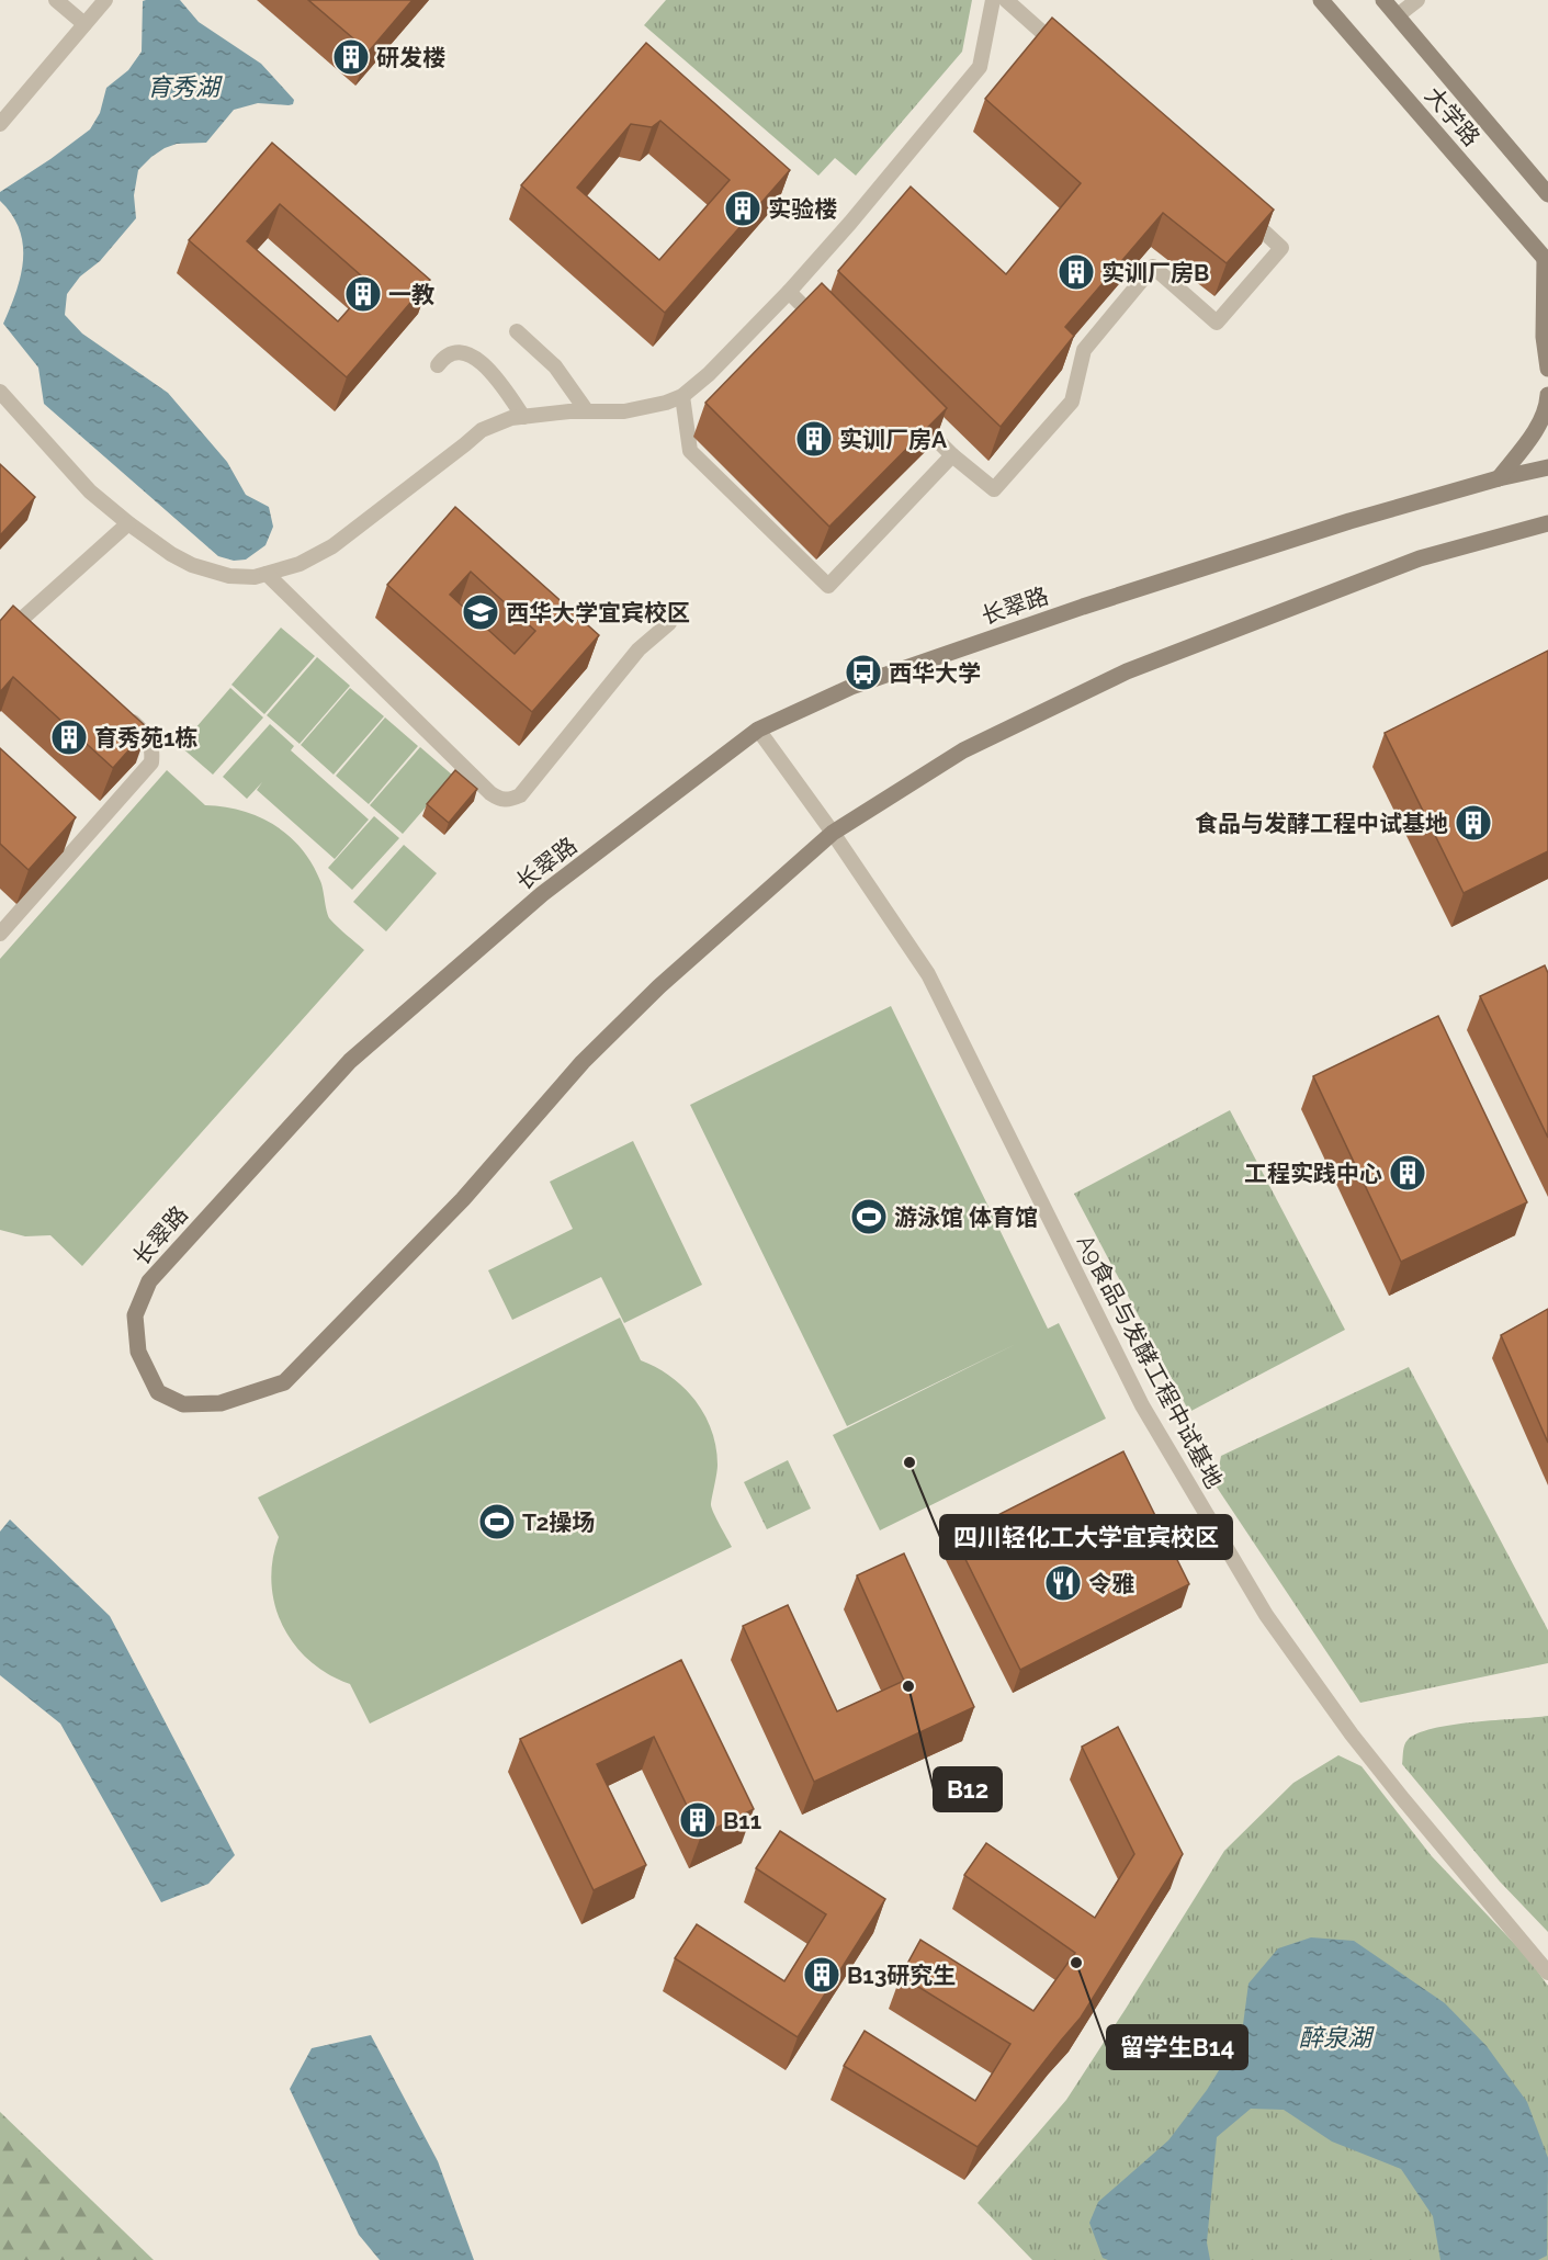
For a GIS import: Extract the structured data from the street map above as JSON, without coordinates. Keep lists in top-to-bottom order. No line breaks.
{"streets":{"main road":["大学路","长翠路"],"street":["A9食品与发酵工程中试基地"]},"crossings":[["长翠路","A9食品与发酵工程中试基地"]],"water":["育秀湖","醉泉湖"],"places":{"building":["研发楼","实验楼","实训厂房B","一教","实训厂房A","育秀苑1栋","食品与发酵工程中试基地","工程实践中心","B11","B13研究生"],"school or university":["西华大学宜宾校区"],"bus stop":["西华大学"],"sports":["游泳馆 体育馆","T2操场"],"other":["四川轻化工大学宜宾校区","B12","留学生B14"],"restaurant":["令雅"]}}
